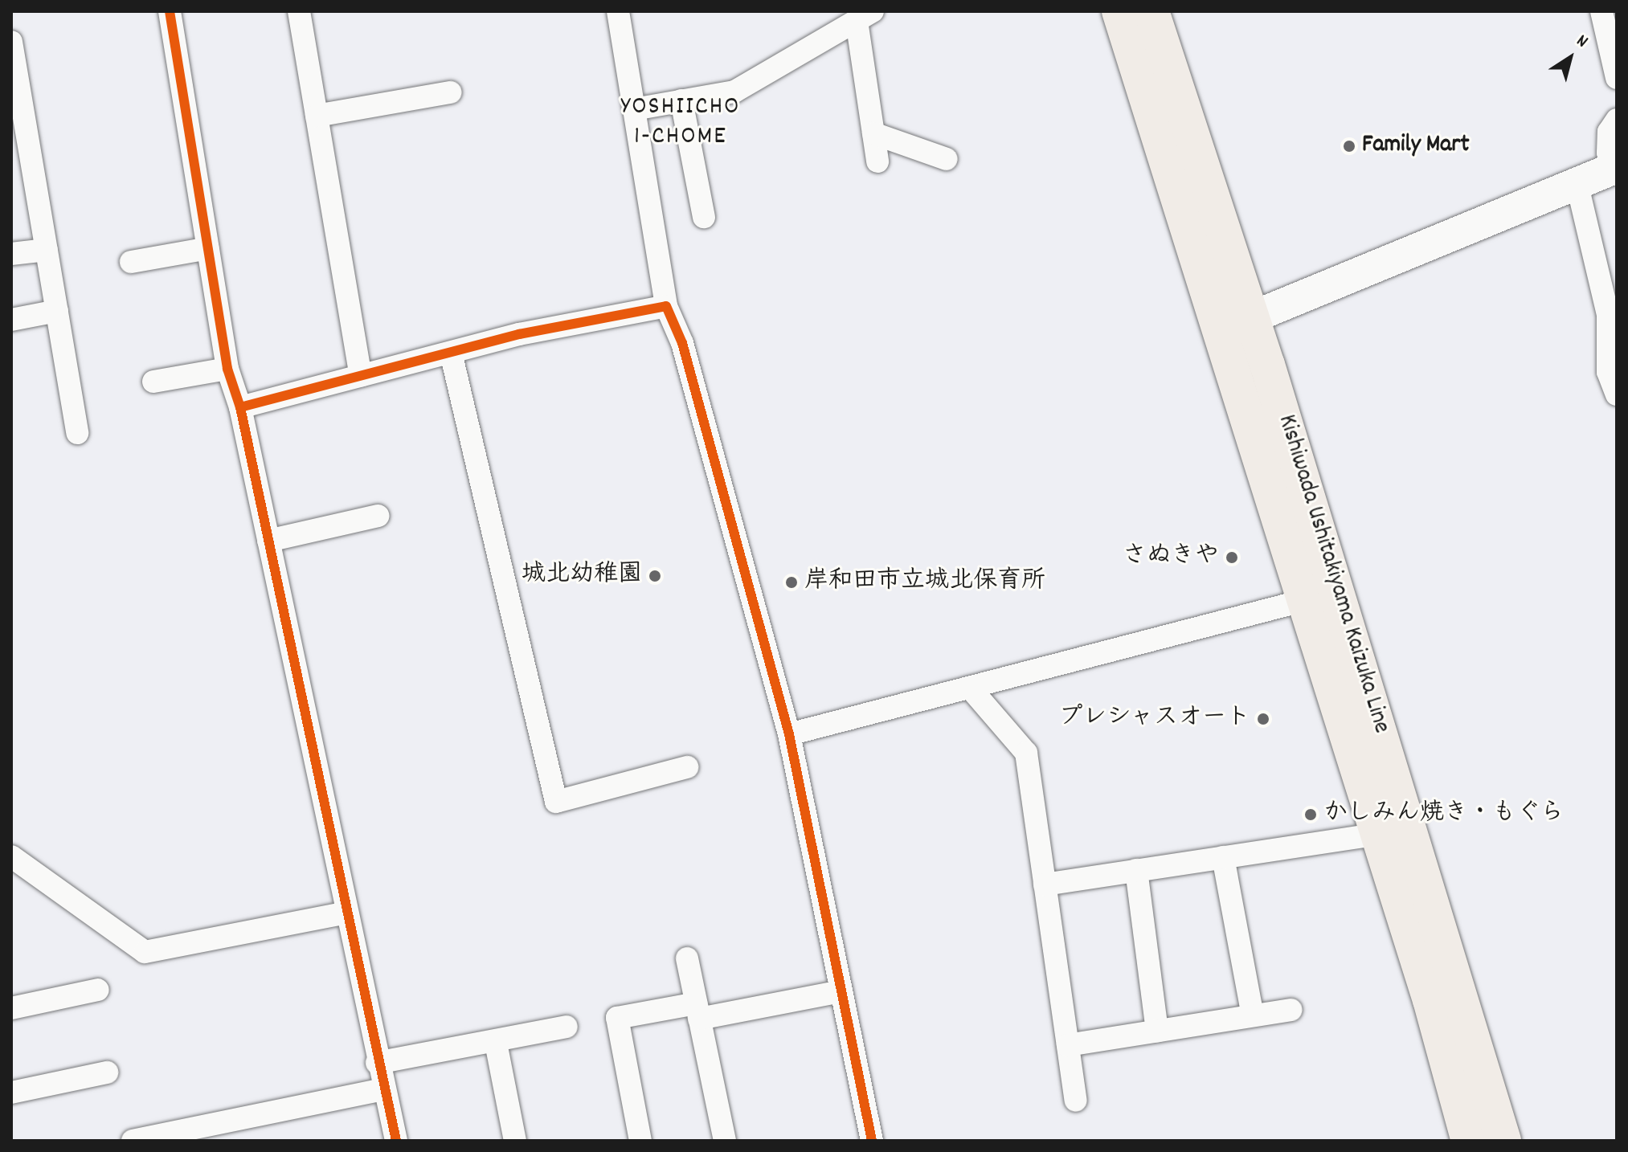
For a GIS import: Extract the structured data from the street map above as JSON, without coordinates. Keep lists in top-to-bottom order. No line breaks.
{"streets":{"main road":["Kishiwada Ushitakiyama Kaizuka Line"]},"districts":["YOSHIICHO 1-CHOME"],"places":["Family Mart","さぬきや","城北幼稚園","岸和田市立城北保育所","プレシャスオート","かしみん焼き・もぐら"],"north":"top right"}
